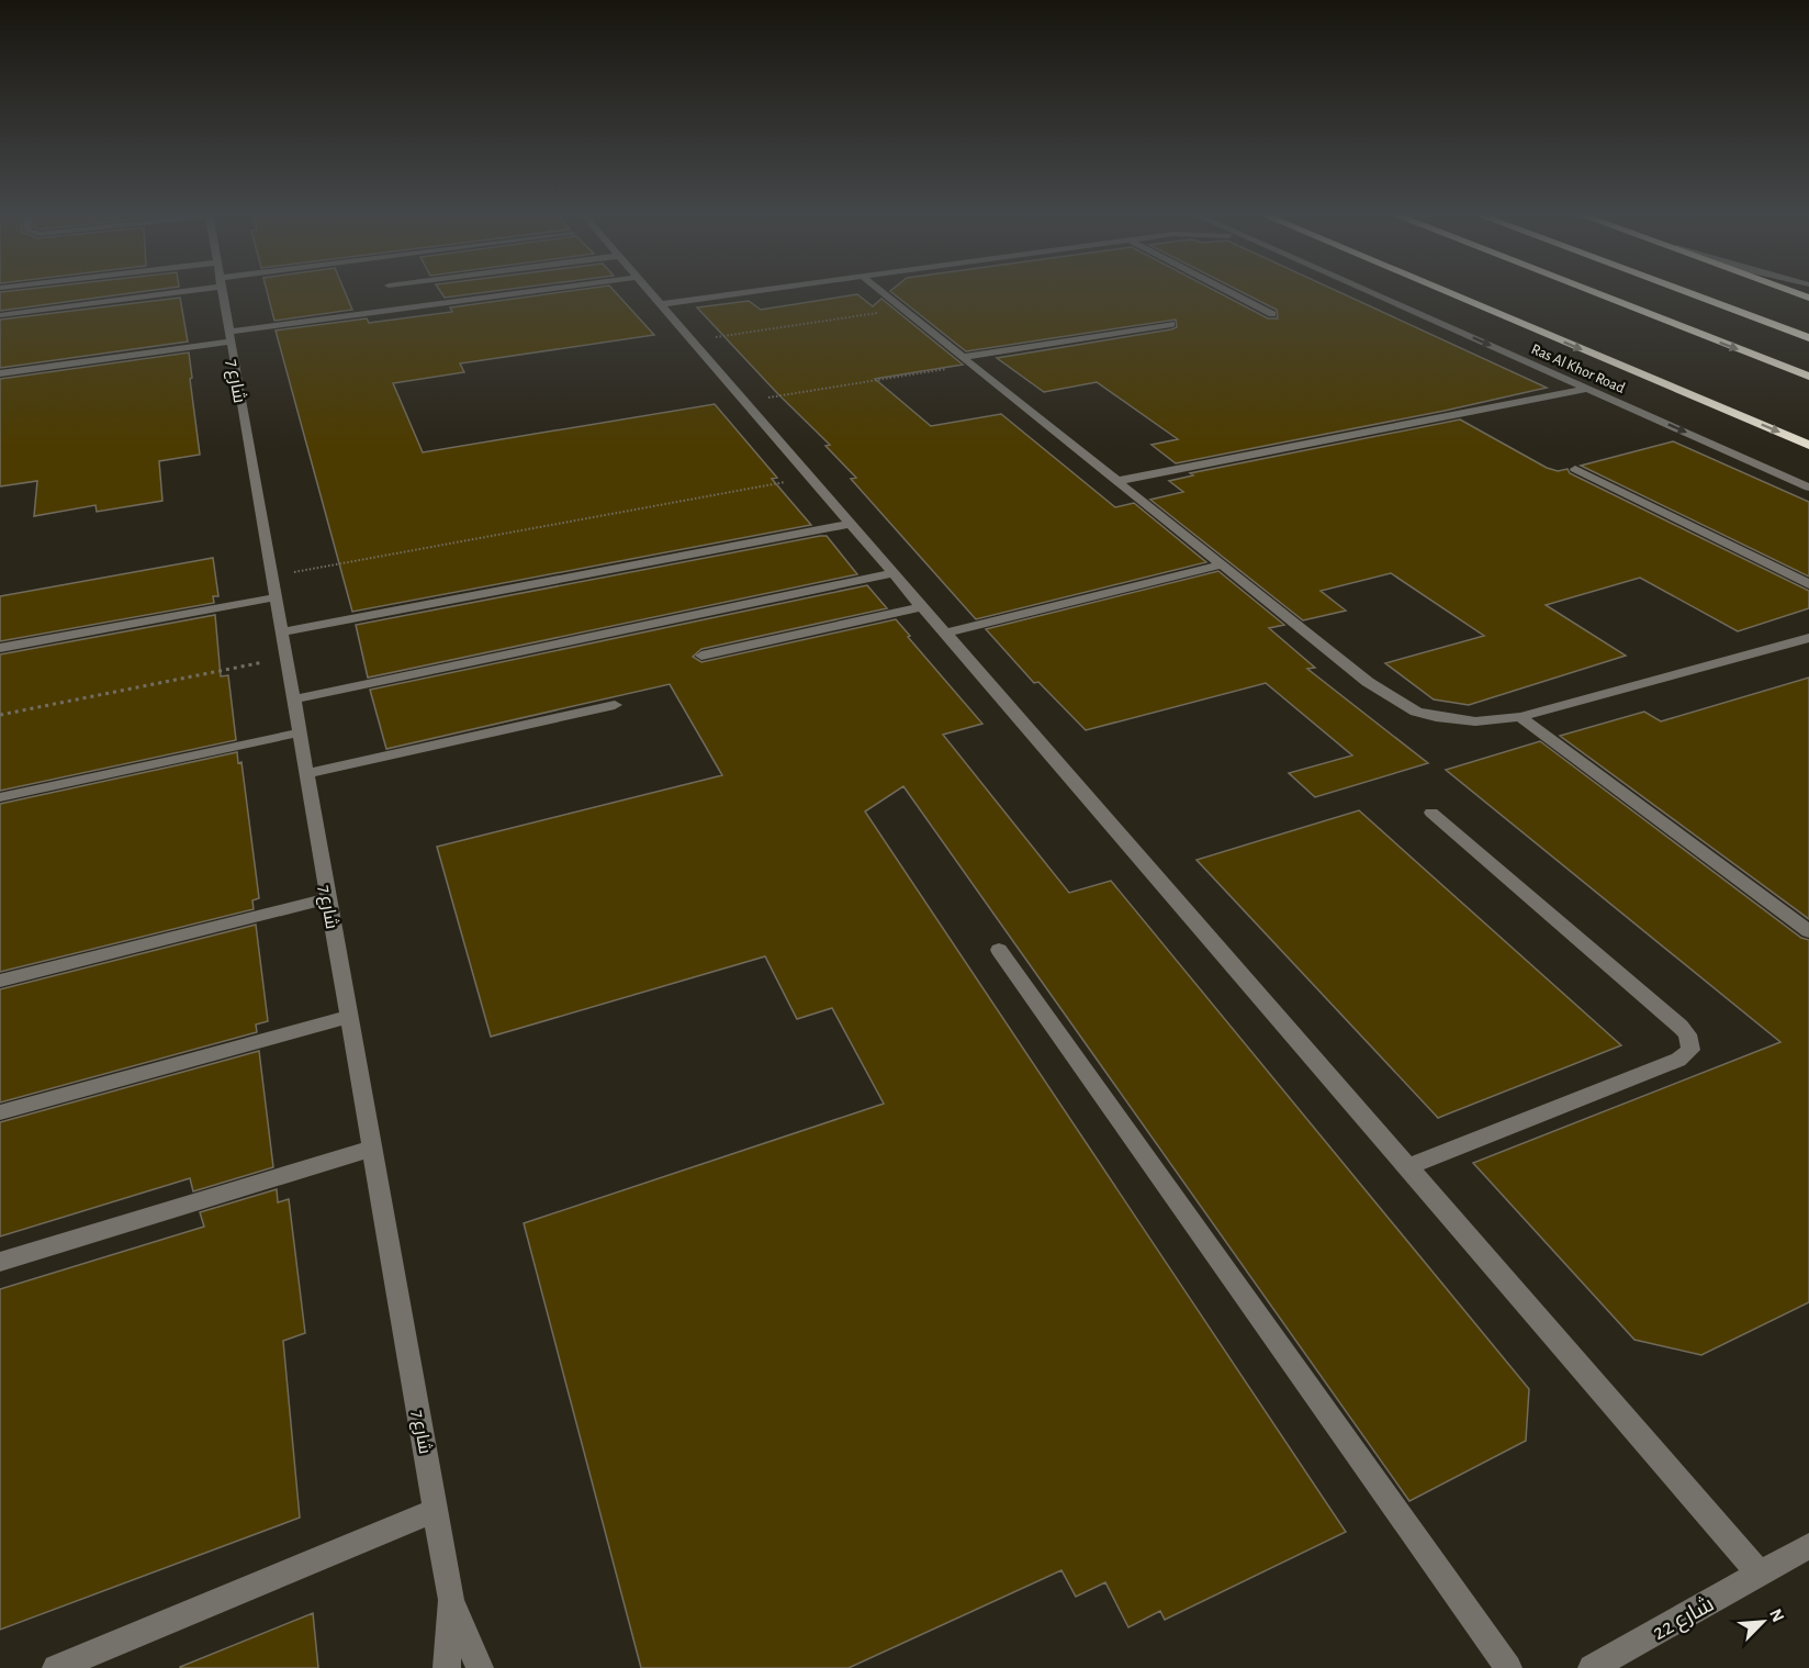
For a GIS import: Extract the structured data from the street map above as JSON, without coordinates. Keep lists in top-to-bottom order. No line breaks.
{"streets":{"street":["Ras Al Khor Road","شارع 7","شارع 22"]},"north":"top right"}
